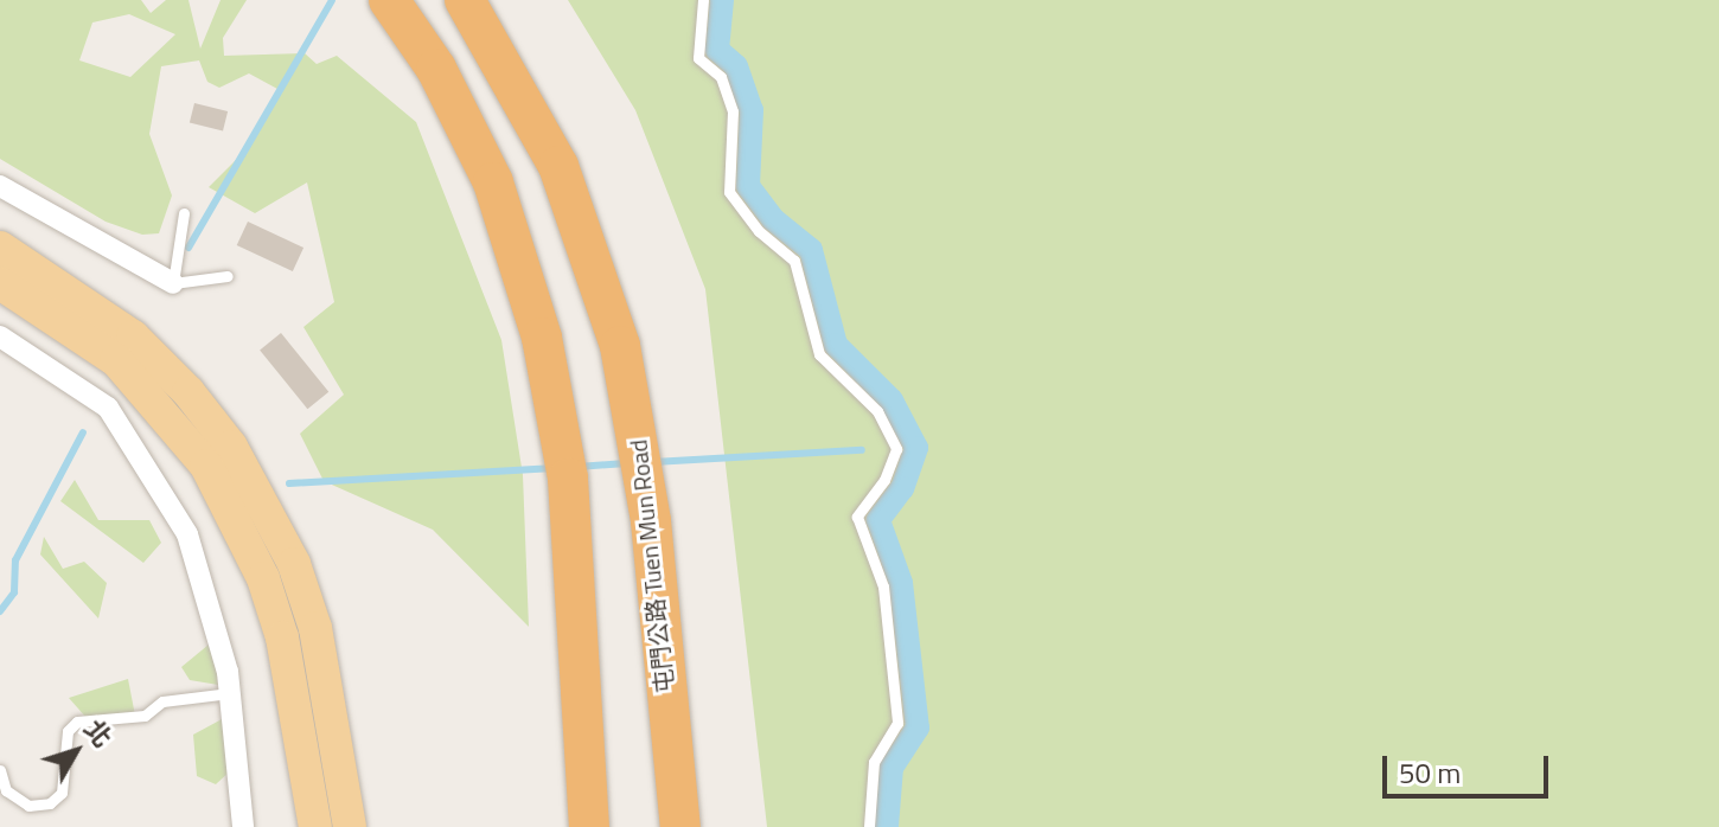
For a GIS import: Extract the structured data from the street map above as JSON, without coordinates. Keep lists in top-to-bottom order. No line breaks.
{"streets":{"highway":["屯門公路 Tuen Mun Road"]},"scale_bar":"50 m","north":"top right"}
